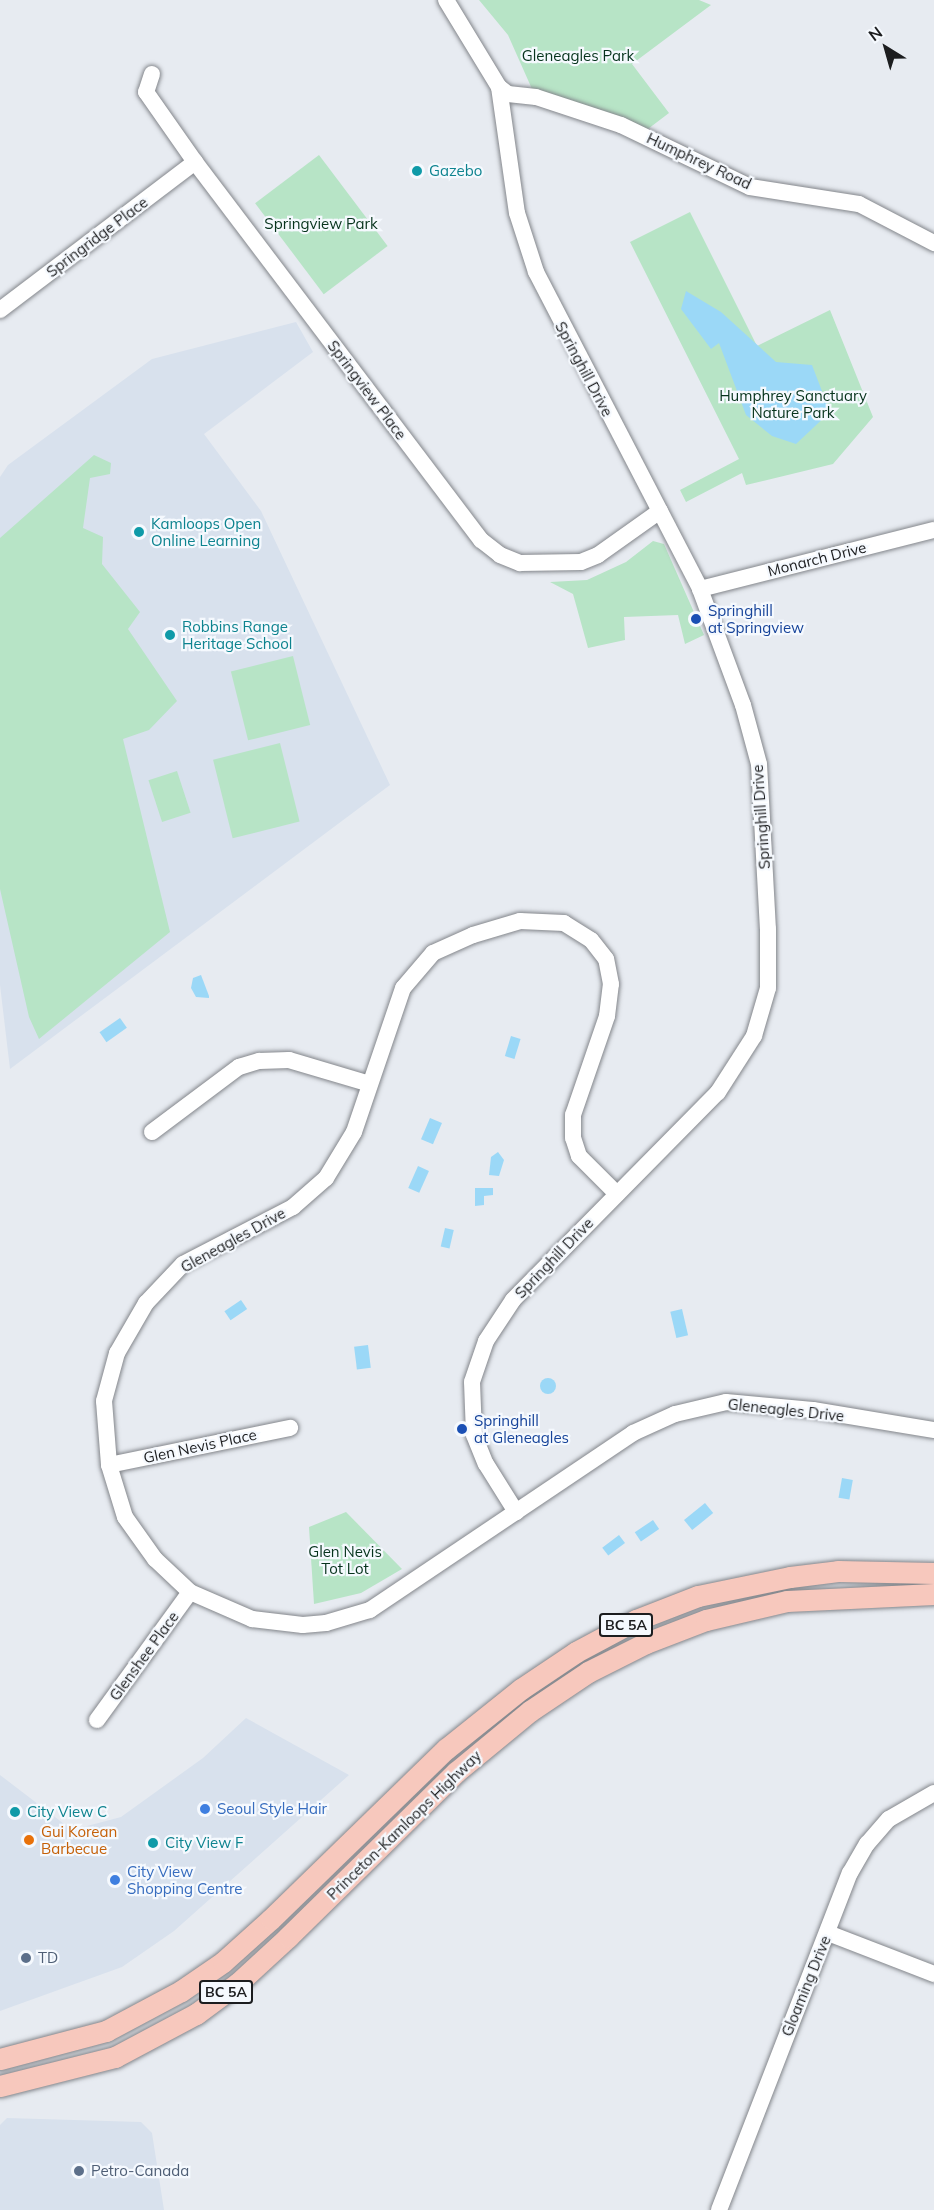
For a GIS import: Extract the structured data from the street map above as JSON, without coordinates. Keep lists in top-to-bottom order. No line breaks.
{"streets":{"main road":["BC 5A","Princeton-Kamloops Highway"],"street":["Humphrey Road","Springridge Place","Springhill Drive","Springview Place","Monarch Drive","Gleneagles Drive","Glen Nevis Place","Glenshee Place","Gloaming Drive"]},"crossings":[["Humphrey Road","Springhill Drive"],["Springridge Place","Springview Place"],["Springhill Drive","Springview Place"],["Springhill Drive","Monarch Drive"],["Springhill Drive","Gleneagles Drive"],["Gleneagles Drive","Glen Nevis Place"],["Gleneagles Drive","Glenshee Place"]],"parks":["Gleneagles Park","Springview Park","Humphrey Sanctuary Nature Park","Glen Nevis Tot Lot"],"places":["Gazebo","Kamloops Open Online Learning","Springhill at Springview","Robbins Range Heritage School","Springhill at Gleneagles","Seoul Style Hair","City View C","Gui Korean Barbecue","City View F","City View Shopping Centre","TD","Petro-Canada"],"north":"top left"}
